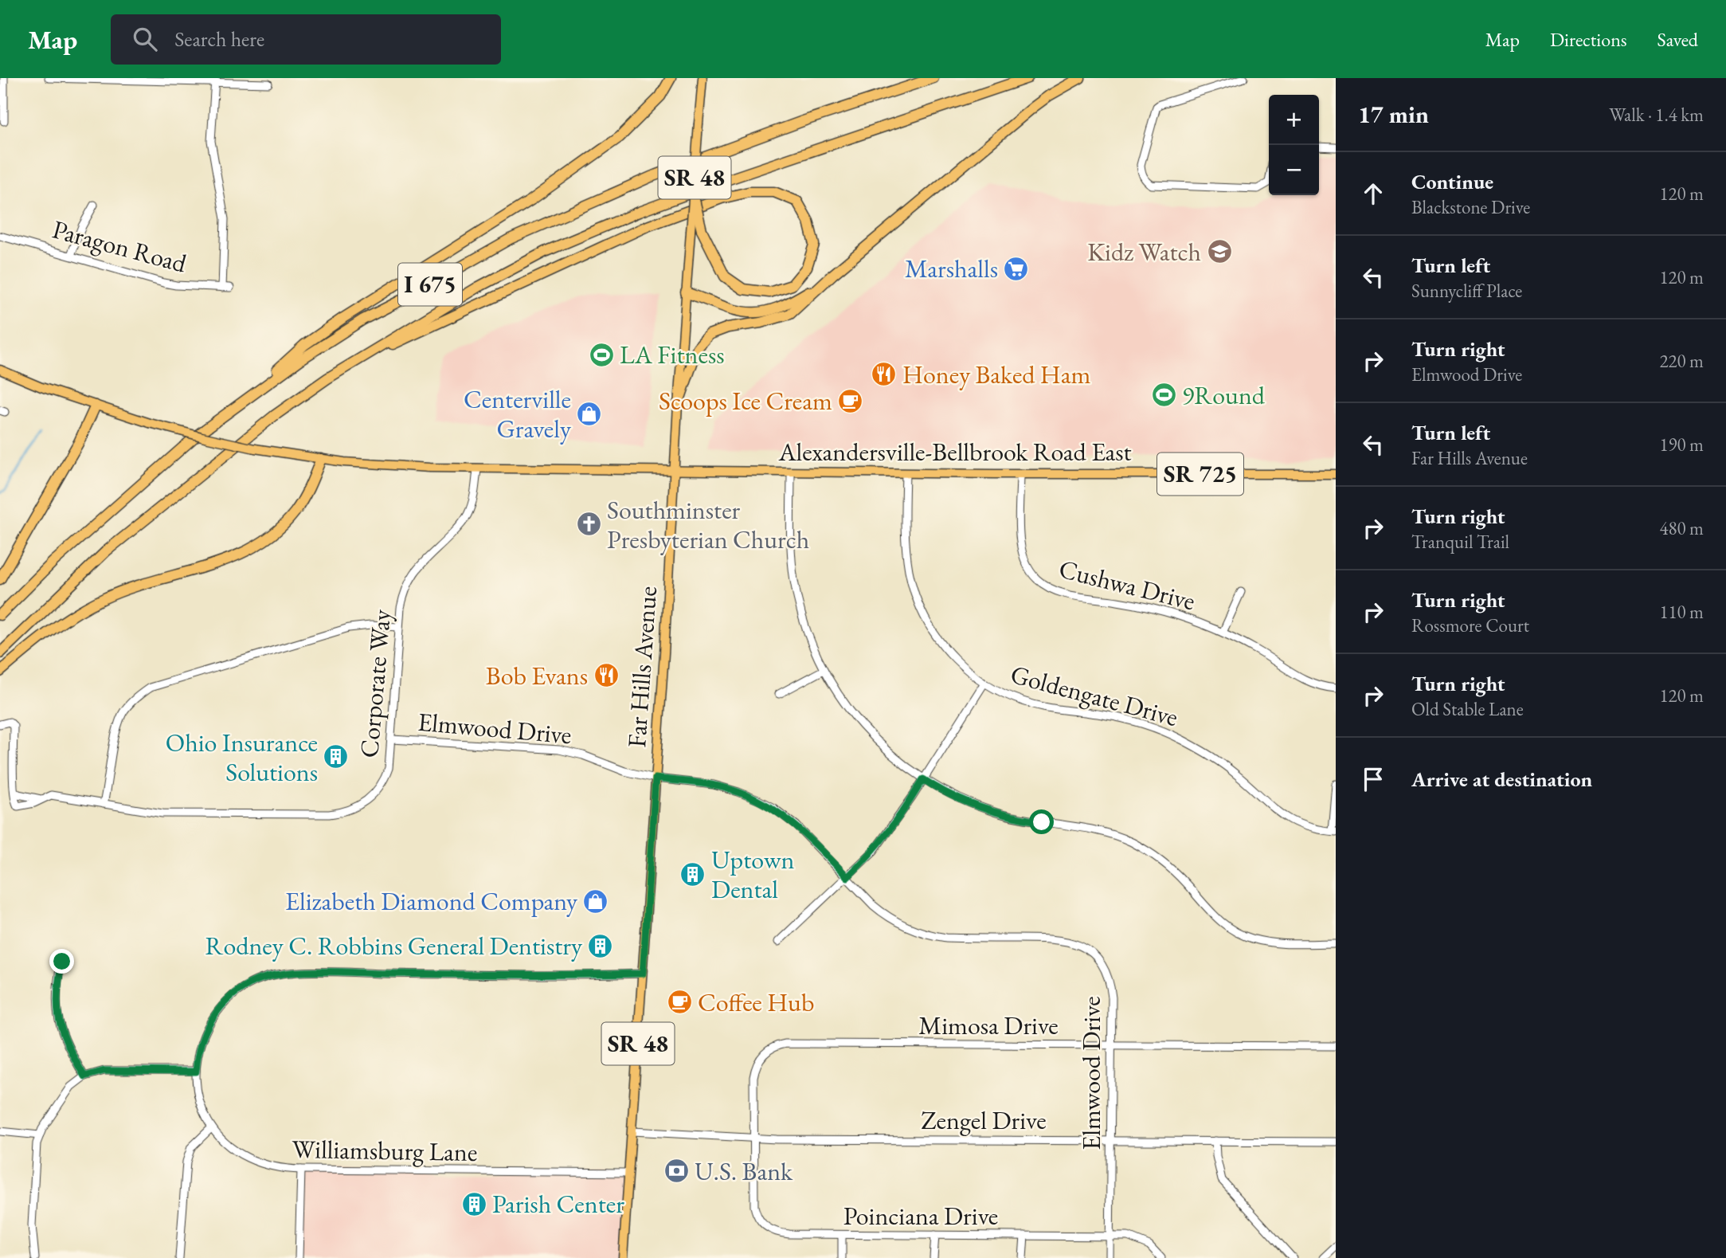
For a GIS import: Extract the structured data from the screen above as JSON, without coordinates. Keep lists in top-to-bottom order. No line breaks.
{"streets":{"highway":["I 675"],"main road":["SR 48","Alexandersville-Bellbrook Road East","SR 725","Far Hills Avenue"],"street":["Paragon Road","Cushwa Drive","Corporate Way","Goldengate Drive","Elmwood Drive","Mimosa Drive","Zengel Drive","Williamsburg Lane","Poinciana Drive"]},"crossings":[["Alexandersville-Bellbrook Road East","Cushwa Drive"],["Alexandersville-Bellbrook Road East","Far Hills Avenue"],["Alexandersville-Bellbrook Road East","Corporate Way"],["Alexandersville-Bellbrook Road East","Goldengate Drive"],["Far Hills Avenue","Elmwood Drive"],["Far Hills Avenue","Zengel Drive"],["Far Hills Avenue","Williamsburg Lane"],["Corporate Way","Elmwood Drive"],["Elmwood Drive","Mimosa Drive"],["Elmwood Drive","Zengel Drive"],["Elmwood Drive","Poinciana Drive"],["Mimosa Drive","Zengel Drive"],["Mimosa Drive","Poinciana Drive"],["Zengel Drive","Poinciana Drive"]],"places":{"school or university":["Kidz Watch"],"supermarket":["Marshalls"],"sports":["LA Fitness","9Round"],"restaurant":["Honey Baked Ham","Bob Evans"],"cafe":["Scoops Ice Cream","Coffee Hub"],"shop":["Centerville Gravely","Elizabeth Diamond Company"],"church":["Southminster Presbyterian Church"],"building":["Ohio Insurance Solutions","Uptown Dental","Rodney C. Robbins General Dentistry","Parish Center"],"bank":["U.S. Bank"]},"page":{"header":"Map","search":"Search here","nav":["Map","Directions","Saved"],"heading":["17 min","Walk · 1.4 km"],"map_buttons":["+","−"],"list":[["Continue","Blackstone Drive","120 m"],["Turn left","Sunnycliff Place","120 m"],["Turn right","Elmwood Drive","220 m"],["Turn left","Far Hills Avenue","190 m"],["Turn right","Tranquil Trail","480 m"],["Turn right","Rossmore Court","110 m"],["Turn right","Old Stable Lane","120 m"],"Arrive at destination"]}}
